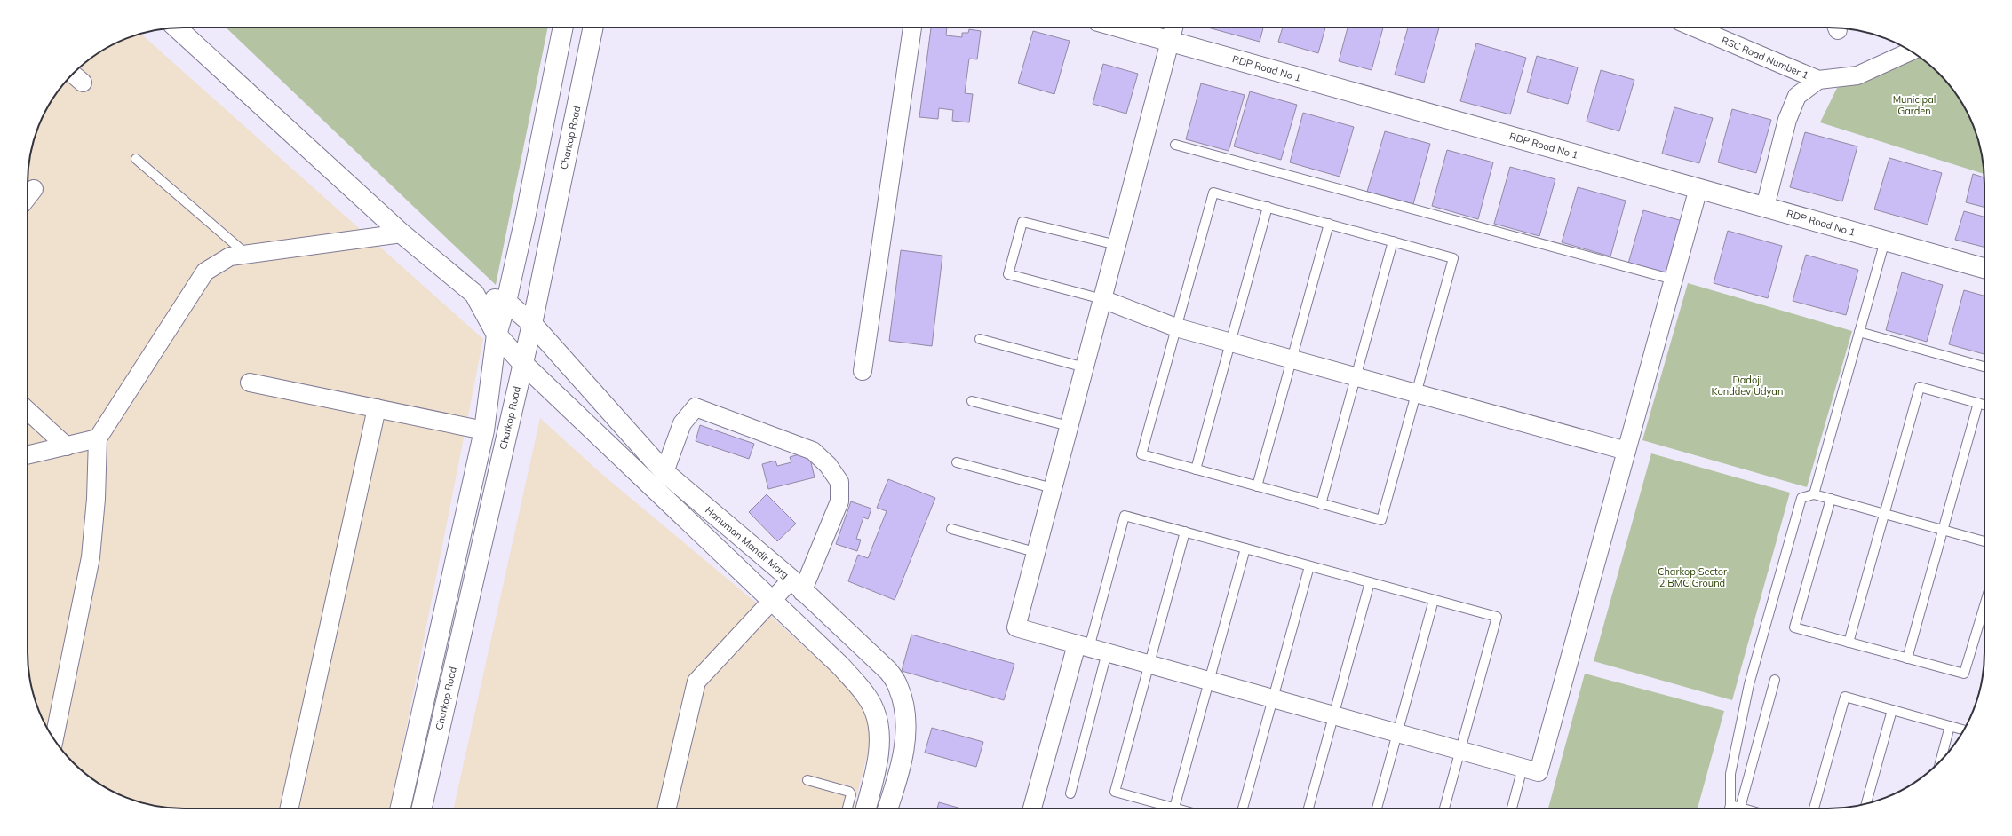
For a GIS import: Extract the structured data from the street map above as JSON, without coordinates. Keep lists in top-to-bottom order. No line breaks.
{"streets":{"street":["RSC Road Number 1","RDP Road No 1","Charkop Road","Hanuman Mandir Marg"]},"crossings":[["RSC Road Number 1","RDP Road No 1"],["Charkop Road","Hanuman Mandir Marg"]],"parks":["Municipal Garden","Dadoji Konddev Udyan","Charkop Sector 2 BMC Ground"]}
